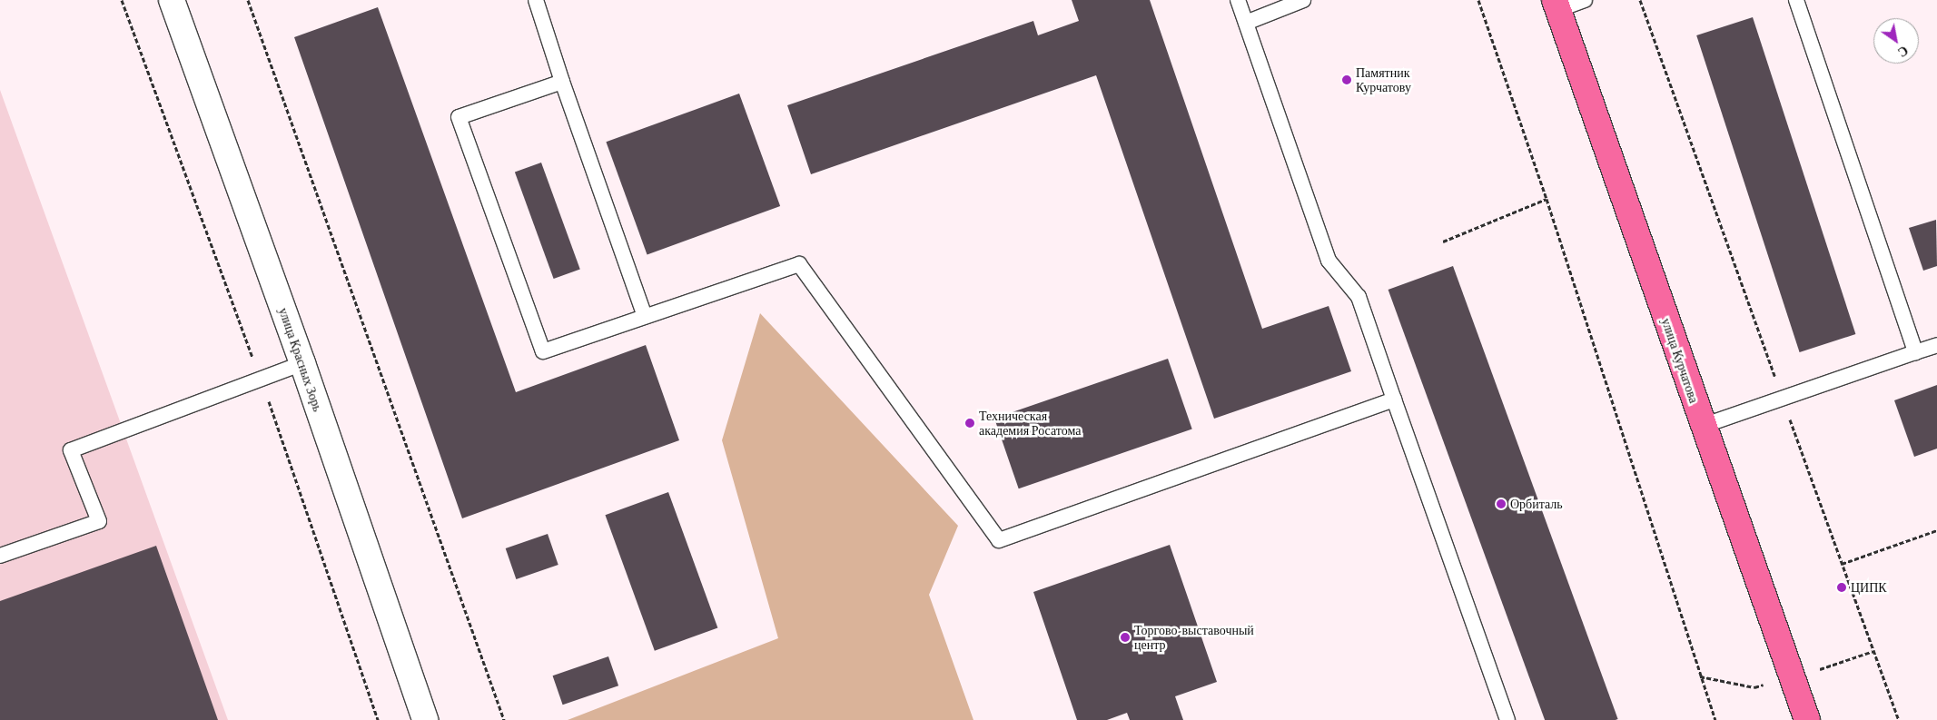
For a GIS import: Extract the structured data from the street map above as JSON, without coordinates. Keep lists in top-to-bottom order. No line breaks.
{"streets":{"main road":["улица Курчатова"],"street":["улица Красных Зорь"]},"places":["Памятник Курчатову","Техническая академия Росатома","Орбиталь","ЦИПК","Торгово-выставочный центр"],"north":"bottom right"}
